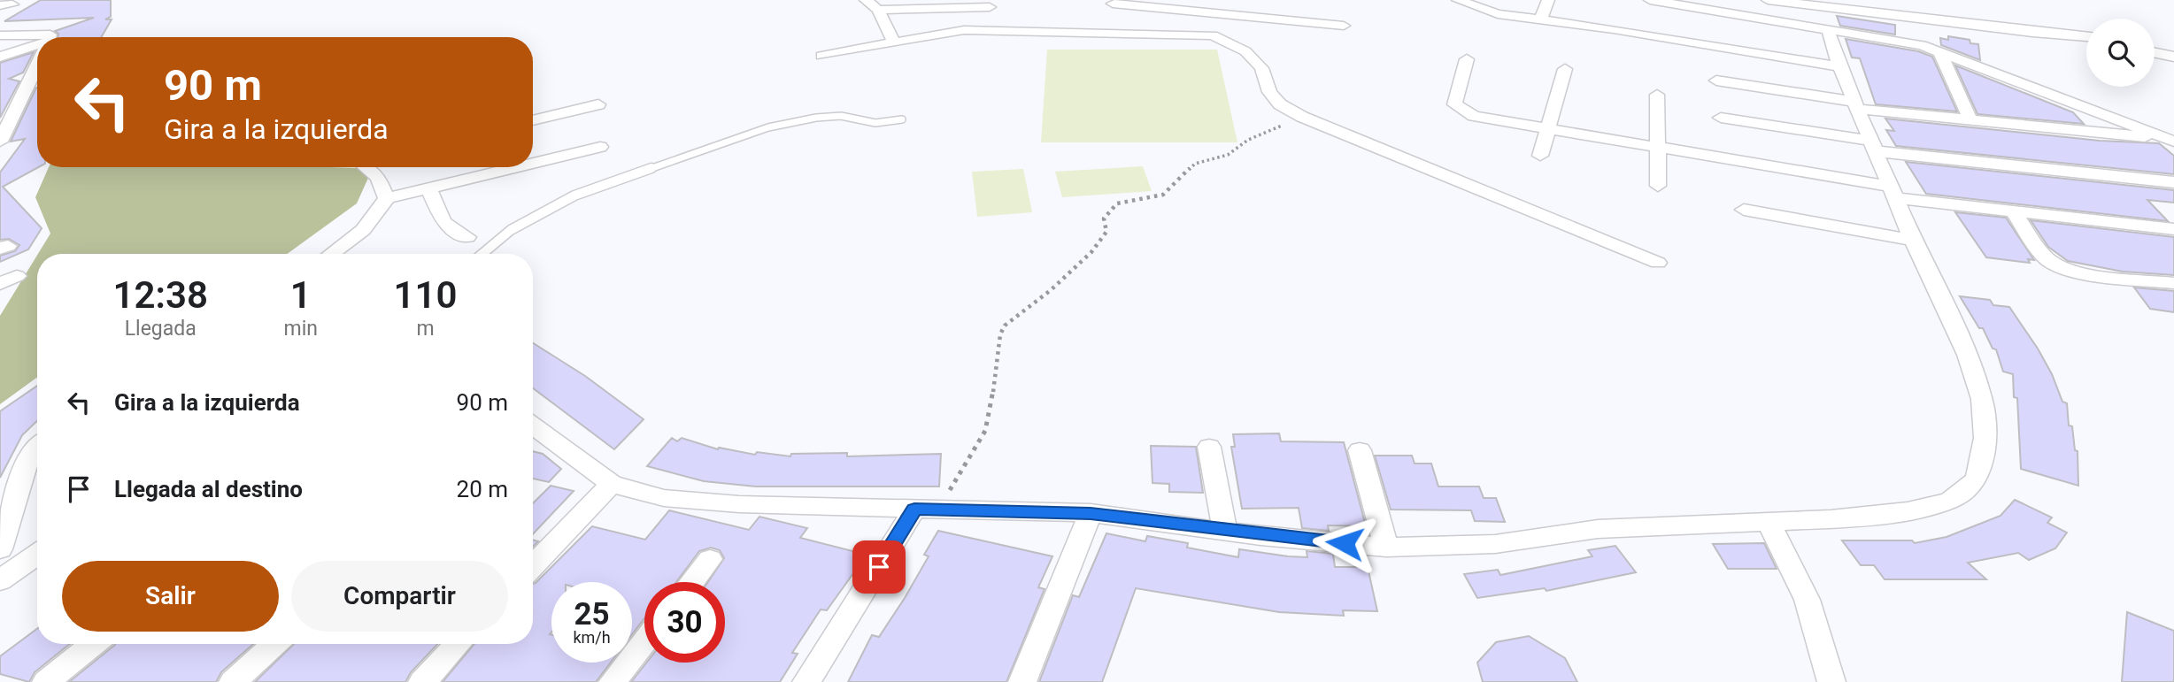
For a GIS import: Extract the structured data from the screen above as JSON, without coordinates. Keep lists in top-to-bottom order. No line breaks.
{"page":{"turn":["90 m","Gira a la izquierda"],"eta":["12:38","Llegada","1","min","110","m"],"list":[{"name":"Gira a la izquierda","value":"90 m"},{"name":"Llegada al destino","value":"20 m"}],"buttons":["Salir","Compartir"],"speed":"25 km/h","limit":"30"}}
